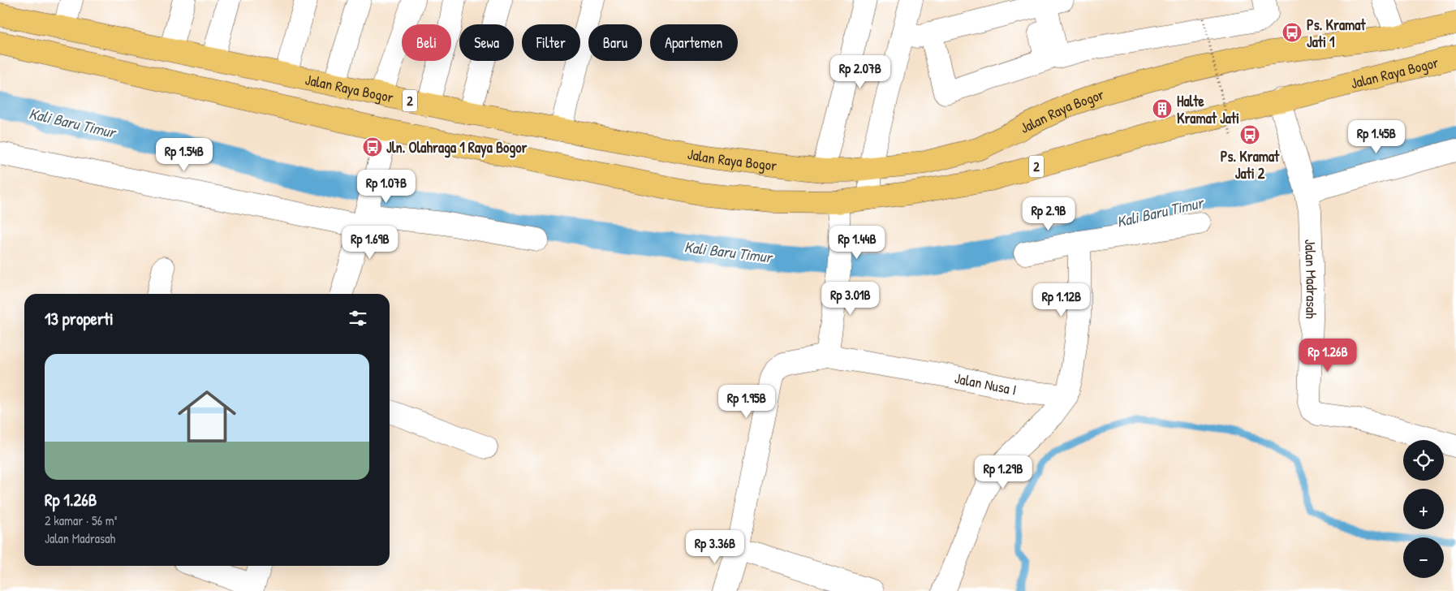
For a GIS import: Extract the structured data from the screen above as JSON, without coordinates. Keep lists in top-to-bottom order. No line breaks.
{"streets":{"highway":["Jalan Raya Bogor","2"],"street":["Jalan Madrasah","Jalan Nusa I"]},"crossings":[["Jalan Raya Bogor","Jalan Madrasah"]],"water":["Kali Baru Timur"],"places":{"bus stop":["Ps. Kramat Jati 1","Ps. Kramat Jati 2","Jln. Olahraga 1 Raya Bogor"],"building":["Halte Kramat Jati"]},"page":{"chip":["Beli","Sewa","Filter","Baru","Apartemen"],"price":["Rp 2.07B","Rp 1.45B","Rp 1.54B","Rp 1.07B","Rp 2.9B","Rp 1.69B","Rp 1.44B","Rp 3.01B","Rp 1.12B","Rp 1.26B","Rp 1.95B","Rp 1.29B","Rp 3.36B"],"heading":"13 properti","list":[{"name":"Rp 1.26B","note":"2 kamar · 56 m² · Jalan Madrasah"}],"map_buttons":["+","−"]}}
